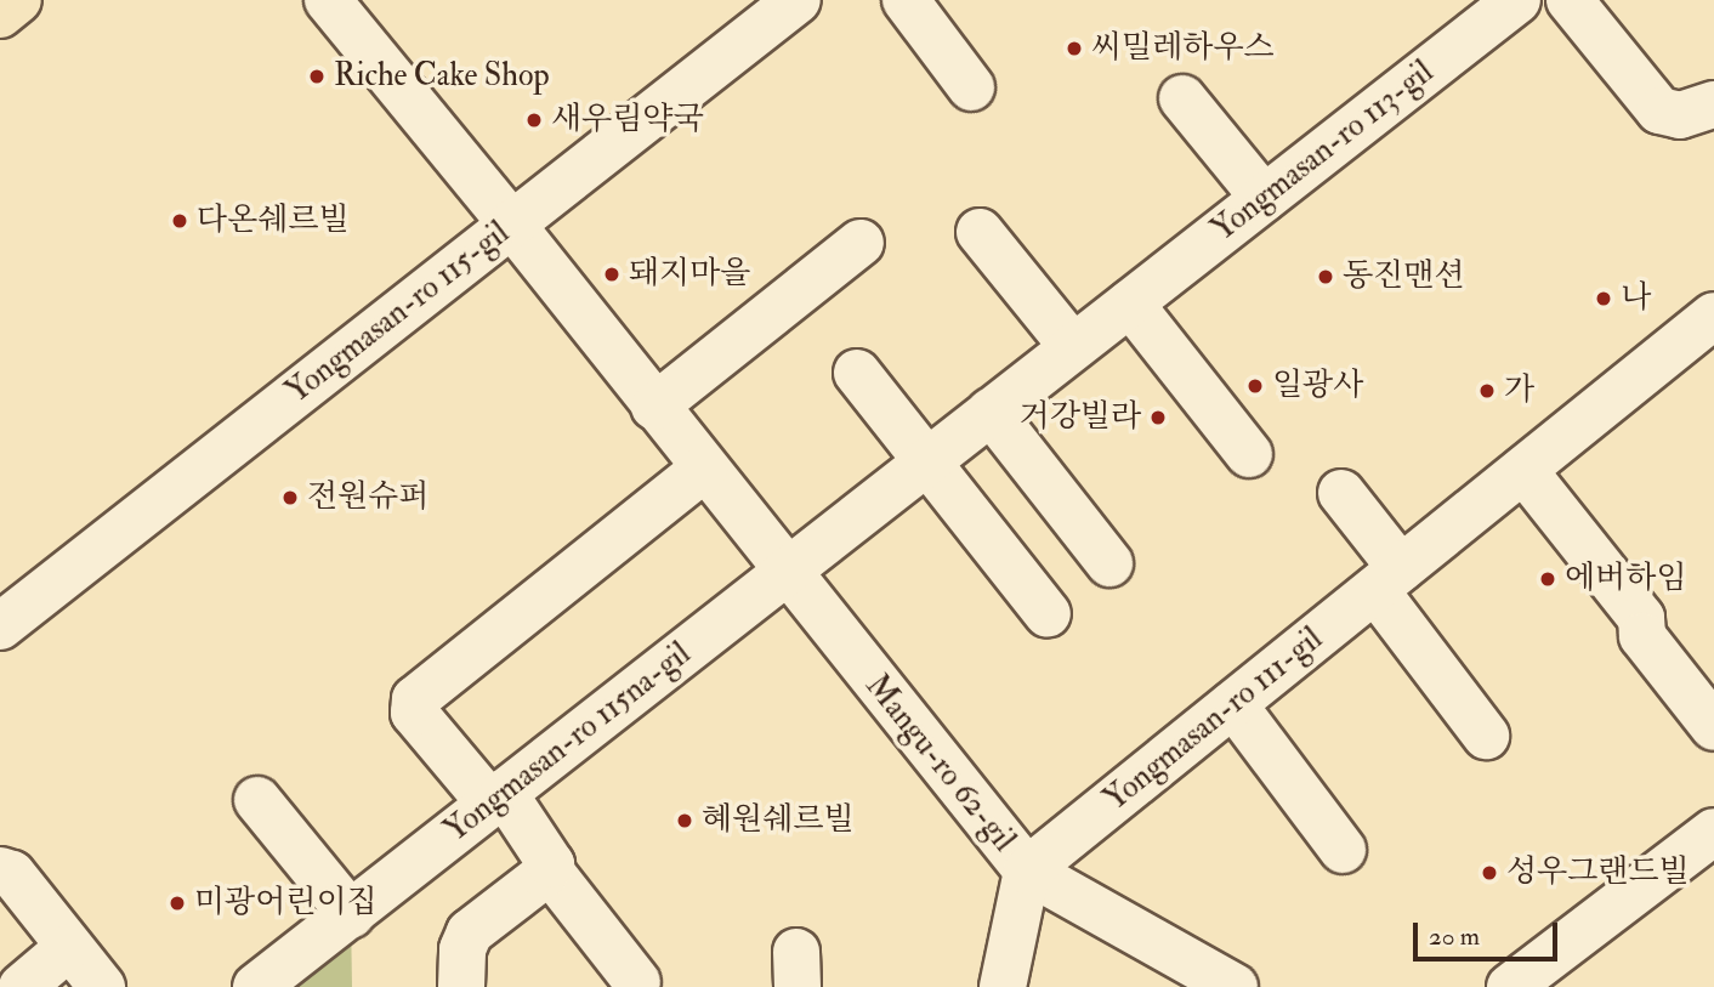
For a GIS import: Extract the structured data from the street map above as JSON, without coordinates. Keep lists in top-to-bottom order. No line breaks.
{"streets":{"street":["Yongmasan-ro 113-gil","Yongmasan-ro 115-gil","Yongmasan-ro 111-gil","Yongmasan-ro 115na-gil","Mangu-ro 62-gil"]},"crossings":[["Yongmasan-ro 113-gil","Yongmasan-ro 115na-gil"],["Yongmasan-ro 113-gil","Mangu-ro 62-gil"],["Yongmasan-ro 115-gil","Mangu-ro 62-gil"],["Yongmasan-ro 111-gil","Mangu-ro 62-gil"],["Yongmasan-ro 115na-gil","Mangu-ro 62-gil"]],"places":["씨밀레하우스","Riche Cake Shop","새우림약국","다온쉐르빌","돼지마을","동진맨션","나","일광사","가","거강빌라","전원슈퍼","에버하임","혜원쉐르빌","성우그랜드빌","미광어린이집"],"scale_bar":"20 m"}
